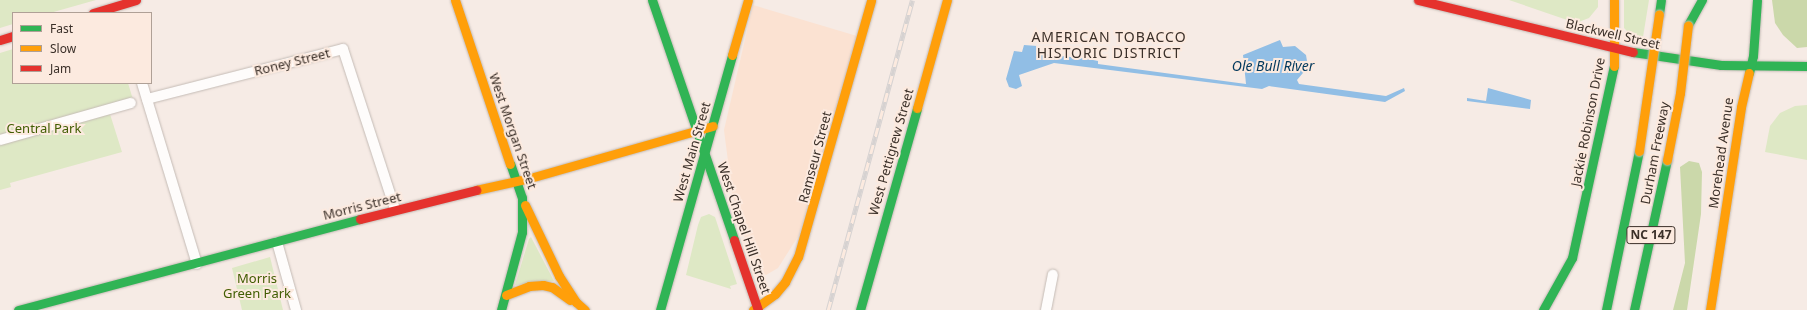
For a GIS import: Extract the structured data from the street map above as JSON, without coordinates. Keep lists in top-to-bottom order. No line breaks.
{"streets":{"main road":["Blackwell Street","Jackie Robinson Drive","West Morgan Street","West Main Street","West Pettigrew Street","Durham Freeway","Morehead Avenue","Ramseur Street","Morris Street","West Chapel Hill Street","NC 147"],"street":["Roney Street"]},"crossings":[["Blackwell Street","Jackie Robinson Drive"],["Blackwell Street","Morehead Avenue"],["Roney Street","Morris Street"],["West Morgan Street","Morris Street"],["West Main Street","Morris Street"],["West Main Street","West Chapel Hill Street"],["Ramseur Street","West Chapel Hill Street"],["Morris Street","West Chapel Hill Street"]],"districts":["AMERICAN TOBACCO HISTORIC DISTRICT"],"water":["Ole Bull River"],"parks":["Central Park","Morris Green Park"],"legend":["Fast","Slow","Jam"]}
